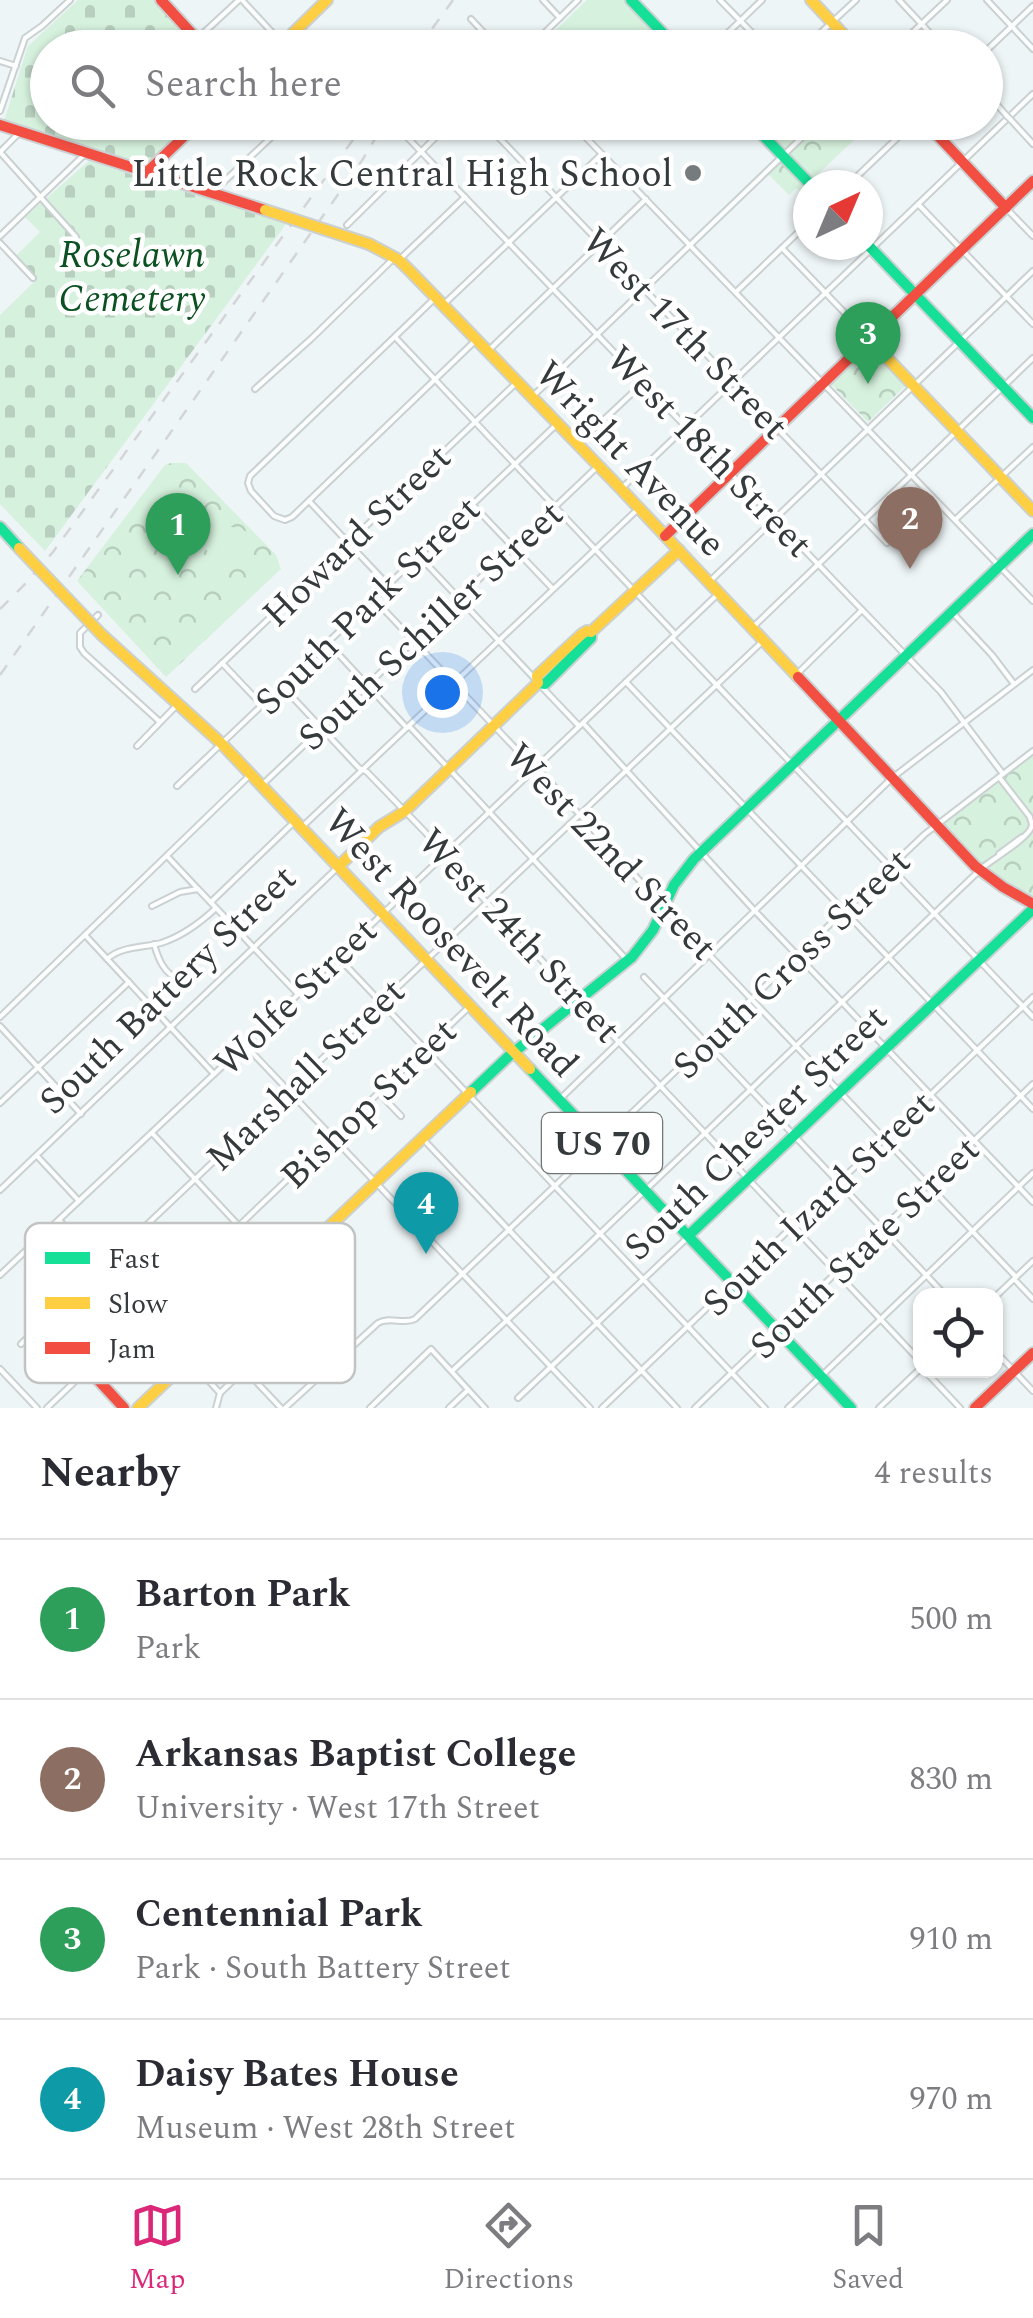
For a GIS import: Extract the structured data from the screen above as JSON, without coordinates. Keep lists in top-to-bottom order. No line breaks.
{"streets":{"main road":["Wright Avenue","West Roosevelt Road","South Battery Street","South Chester Street","US 70"],"street":["West 17th Street","West 18th Street","Howard Street","South Park Street","South Schiller Street","West 22nd Street","West 24th Street","South Cross Street","Wolfe Street","Marshall Street","Bishop Street","South Izard Street","South State Street"]},"crossings":[["West 18th Street","Wright Avenue"],["West 18th Street","South Cross Street"],["Wright Avenue","Howard Street"],["Wright Avenue","South Park Street"],["Wright Avenue","South Schiller Street"],["Wright Avenue","South Cross Street"],["Wright Avenue","Wolfe Street"],["Wright Avenue","Marshall Street"],["Wright Avenue","South Chester Street"],["South Park Street","West 22nd Street"],["South Park Street","West 24th Street"],["South Park Street","West Roosevelt Road"],["South Schiller Street","West 22nd Street"],["South Schiller Street","West 24th Street"],["South Schiller Street","West Roosevelt Road"],["West 22nd Street","South Cross Street"],["West 22nd Street","South Battery Street"],["West 22nd Street","Wolfe Street"],["West 22nd Street","Marshall Street"],["West 22nd Street","South Chester Street"],["West 22nd Street","South Izard Street"],["West 22nd Street","South State Street"],["West 24th Street","South Cross Street"],["West 24th Street","South Battery Street"],["West 24th Street","Wolfe Street"],["West 24th Street","Marshall Street"],["West 24th Street","South Chester Street"],["West 24th Street","South Izard Street"],["West 24th Street","South State Street"],["West Roosevelt Road","South Cross Street"],["West Roosevelt Road","South Battery Street"],["West Roosevelt Road","Wolfe Street"],["West Roosevelt Road","Marshall Street"],["West Roosevelt Road","Bishop Street"],["West Roosevelt Road","South Chester Street"],["West Roosevelt Road","South Izard Street"],["West Roosevelt Road","South State Street"]],"parks":["Roselawn Cemetery"],"places":["Little Rock Central High School"],"legend":["Fast","Slow","Jam"],"north":"top right","page":{"search":"Search here","pins":["3","2","1","4"],"heading":["Nearby","4 results"],"list":[{"mark":"1","name":"Barton Park","note":"Park","value":"500 m"},{"mark":"2","name":"Arkansas Baptist College","note":"University · West 17th Street","value":"830 m"},{"mark":"3","name":"Centennial Park","note":"Park · South Battery Street","value":"910 m"},{"mark":"4","name":"Daisy Bates House","note":"Museum · West 28th Street","value":"970 m"}],"nav":["Map","Directions","Saved"]}}
